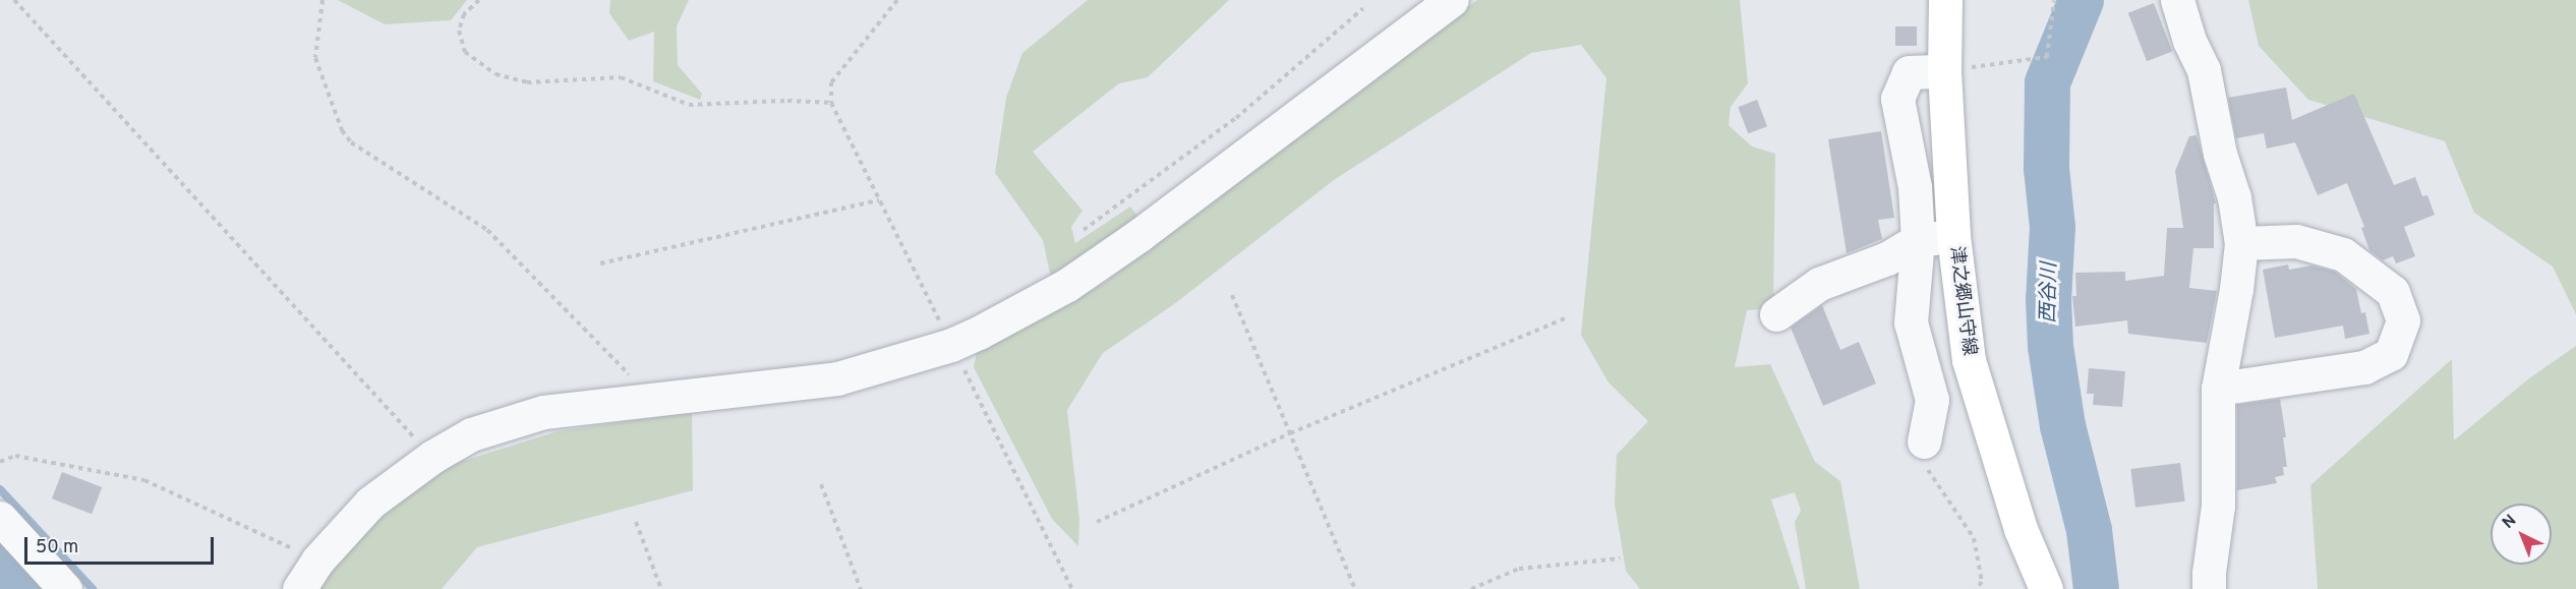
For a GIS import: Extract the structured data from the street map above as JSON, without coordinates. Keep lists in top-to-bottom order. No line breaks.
{"streets":{"main road":["津之郷山守線"]},"water":["西谷川"],"scale_bar":"50 m","north":"top left"}
